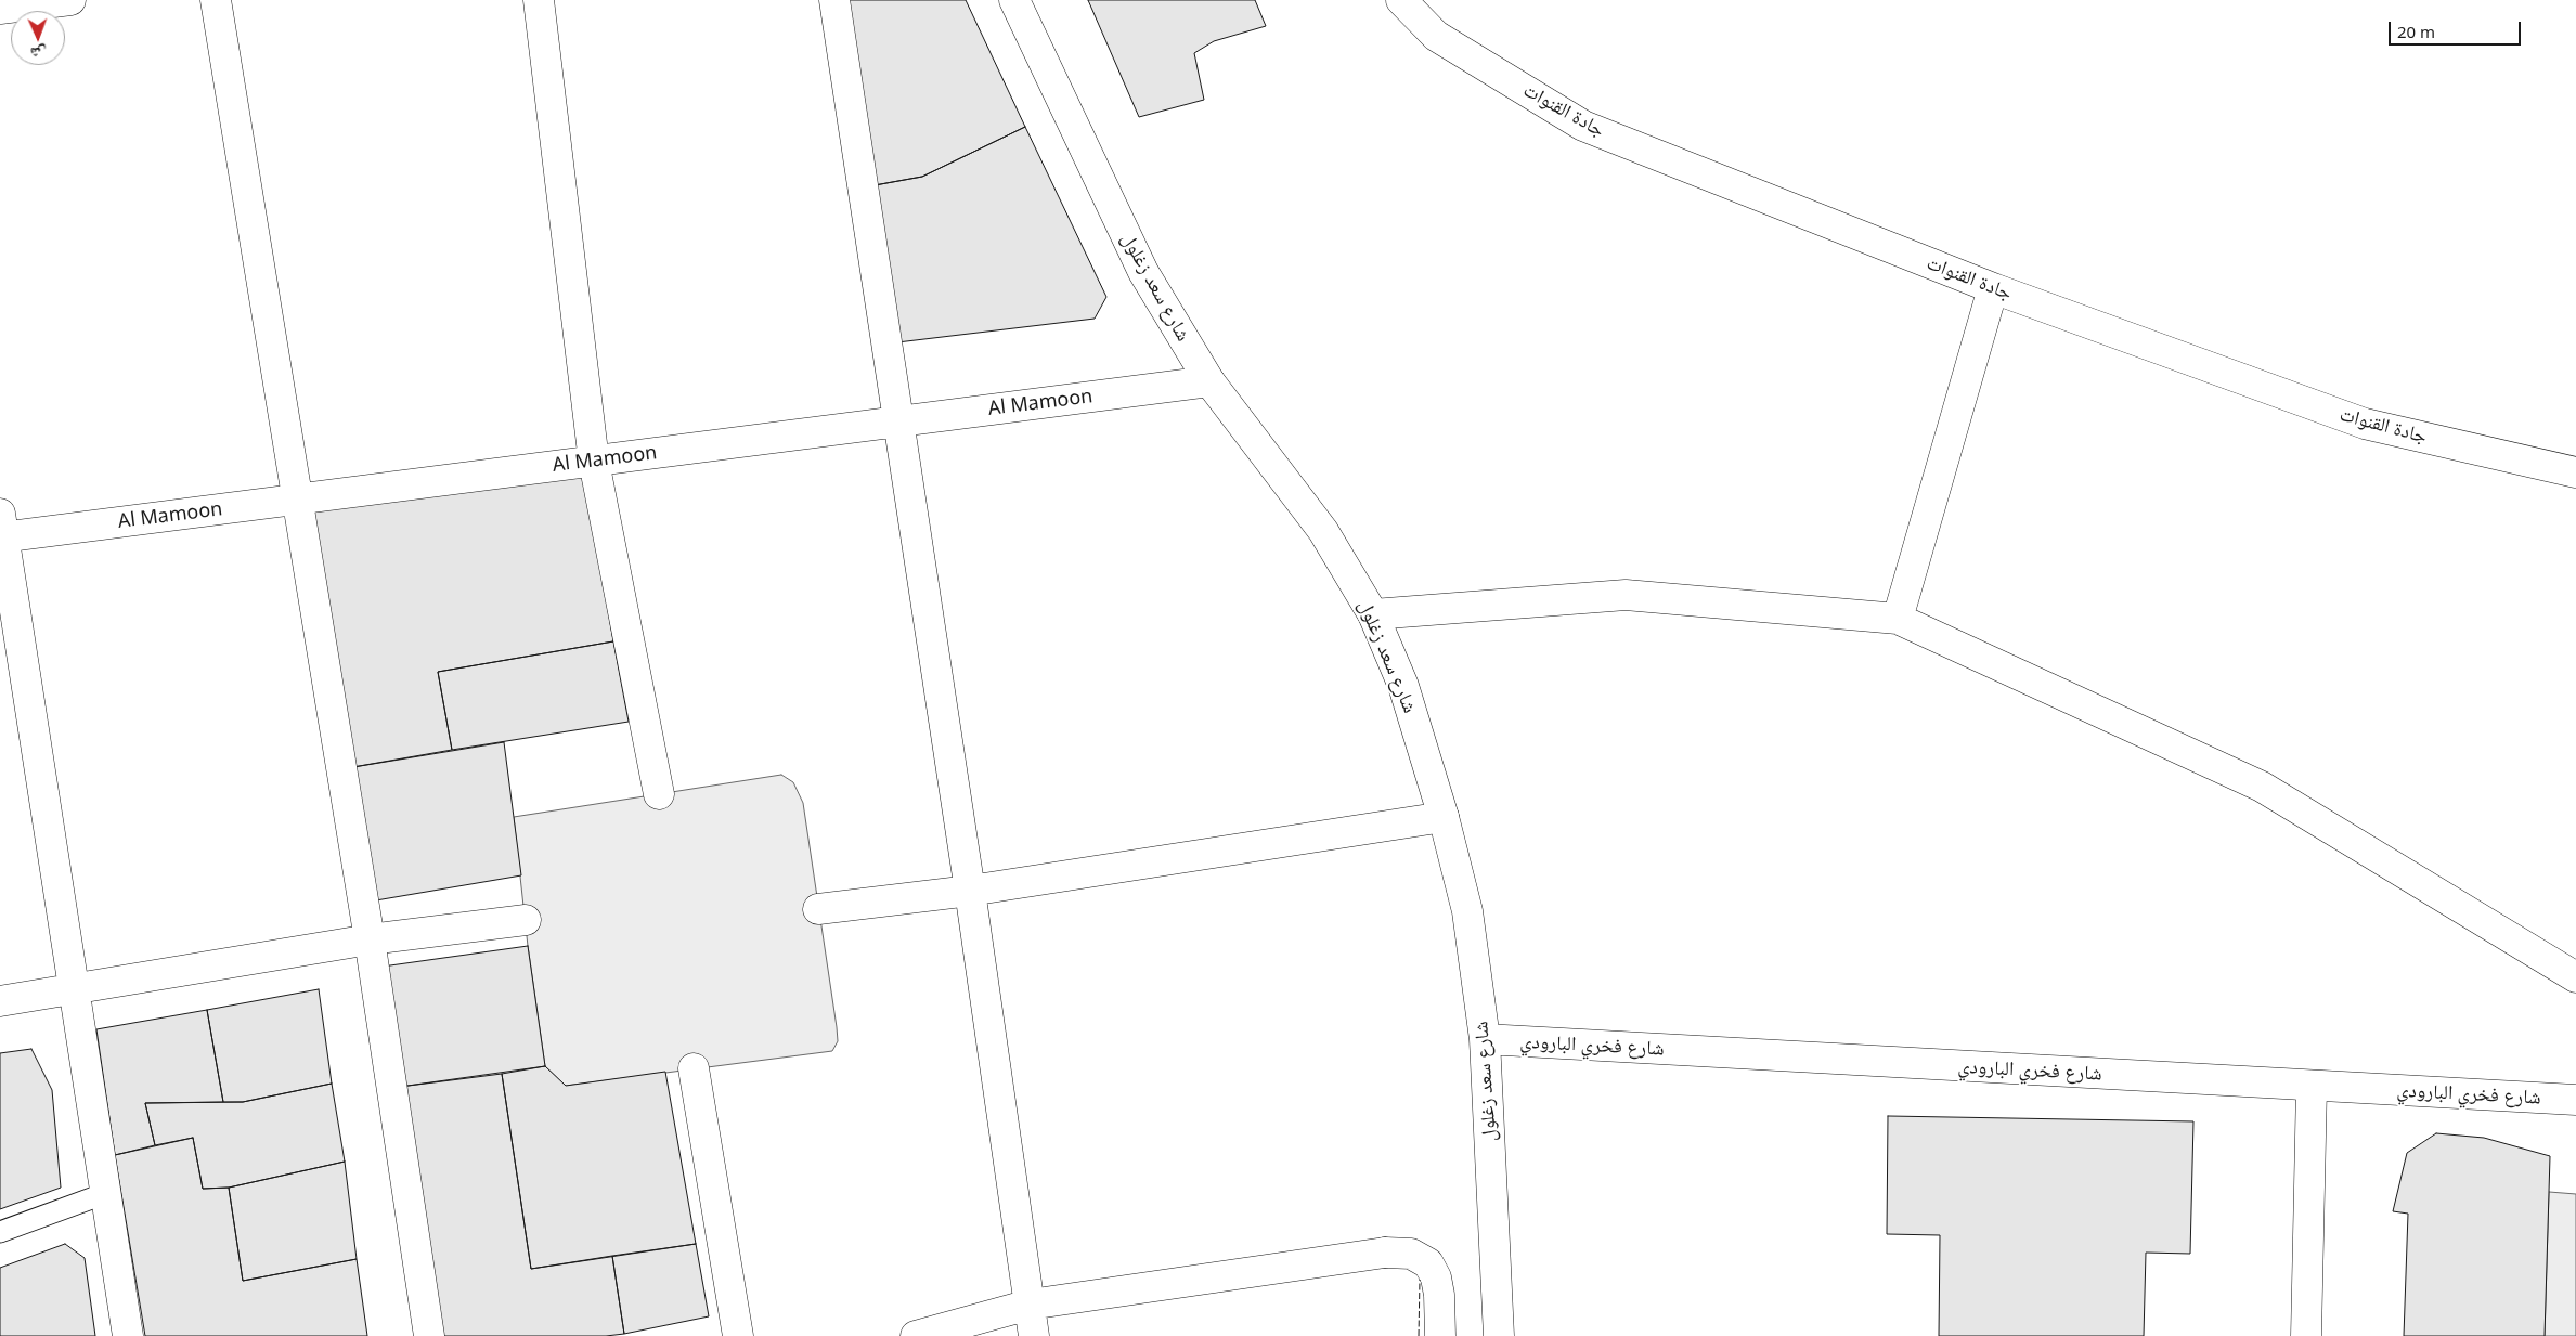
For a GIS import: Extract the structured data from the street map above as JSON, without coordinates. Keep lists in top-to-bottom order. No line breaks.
{"streets":{"street":["جادة القنوات","شارع سعد زغلول","Al Mamoon","شارع فخري البارودي"]},"crossings":[["شارع سعد زغلول","Al Mamoon"],["شارع سعد زغلول","شارع فخري البارودي"]],"scale_bar":"20 m","north":"bottom"}
